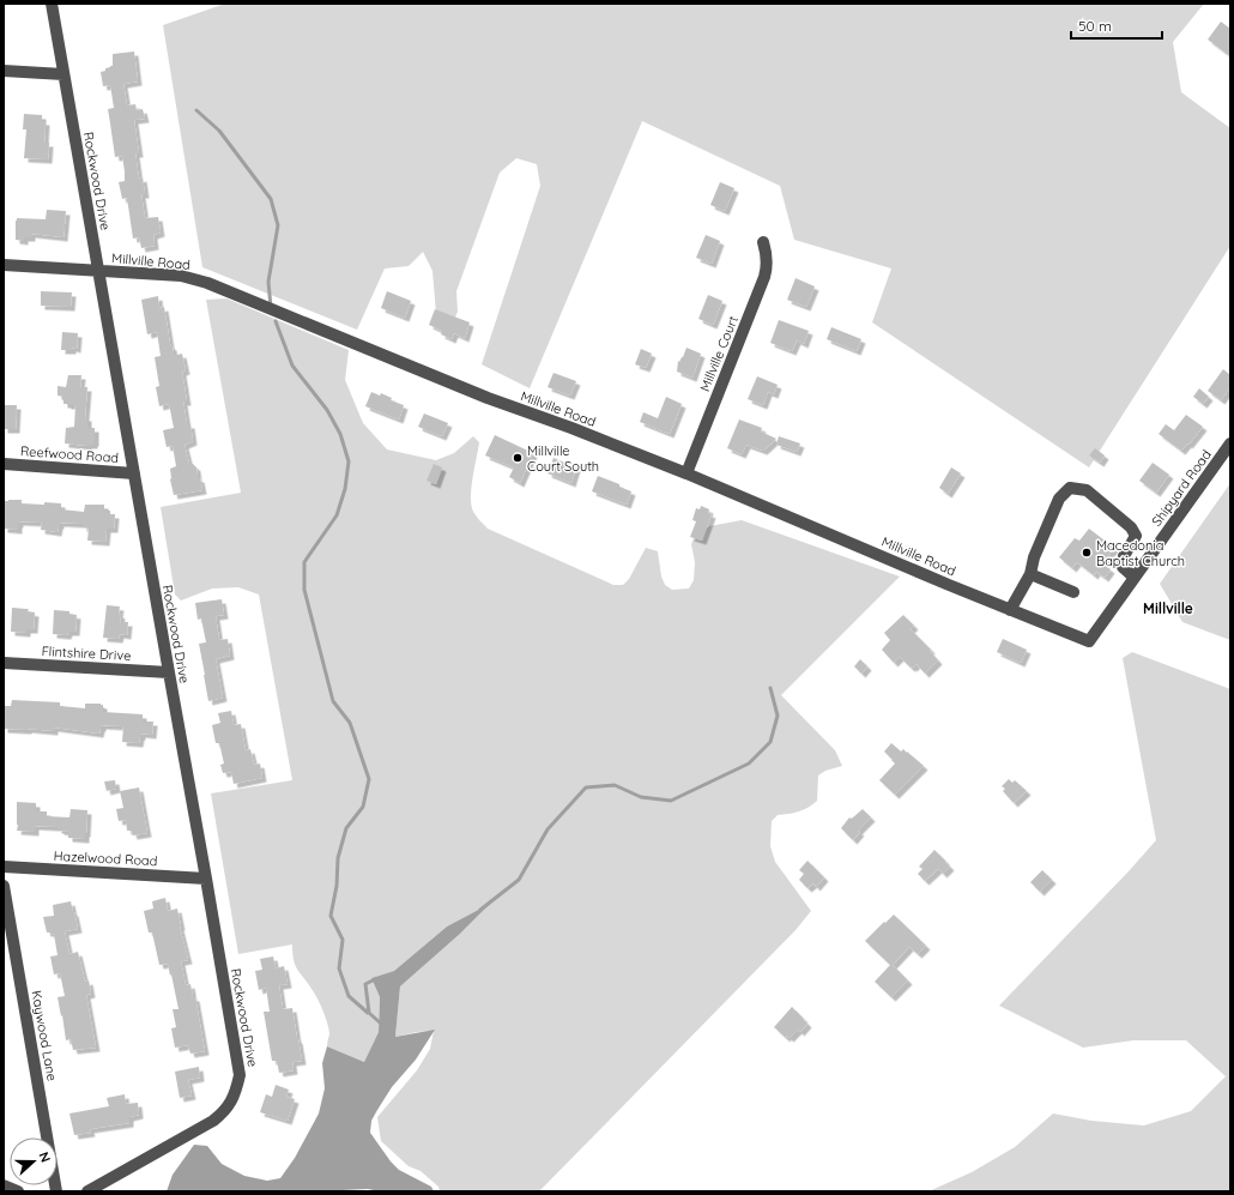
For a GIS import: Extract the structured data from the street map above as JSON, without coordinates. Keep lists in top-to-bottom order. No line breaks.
{"streets":{"street":["Rockwood Drive","Millville Road","Millville Court","Reefwood Road","Shipyard Road","Flintshire Drive","Hazelwood Road","Kaywood Lane"]},"crossings":[["Rockwood Drive","Millville Road"],["Rockwood Drive","Reefwood Road"],["Rockwood Drive","Flintshire Drive"],["Rockwood Drive","Hazelwood Road"],["Millville Road","Millville Court"],["Millville Road","Shipyard Road"]],"districts":["Millville"],"places":["Millville Court South","Macedonia Baptist Church"],"scale_bar":"50 m","north":"right"}
